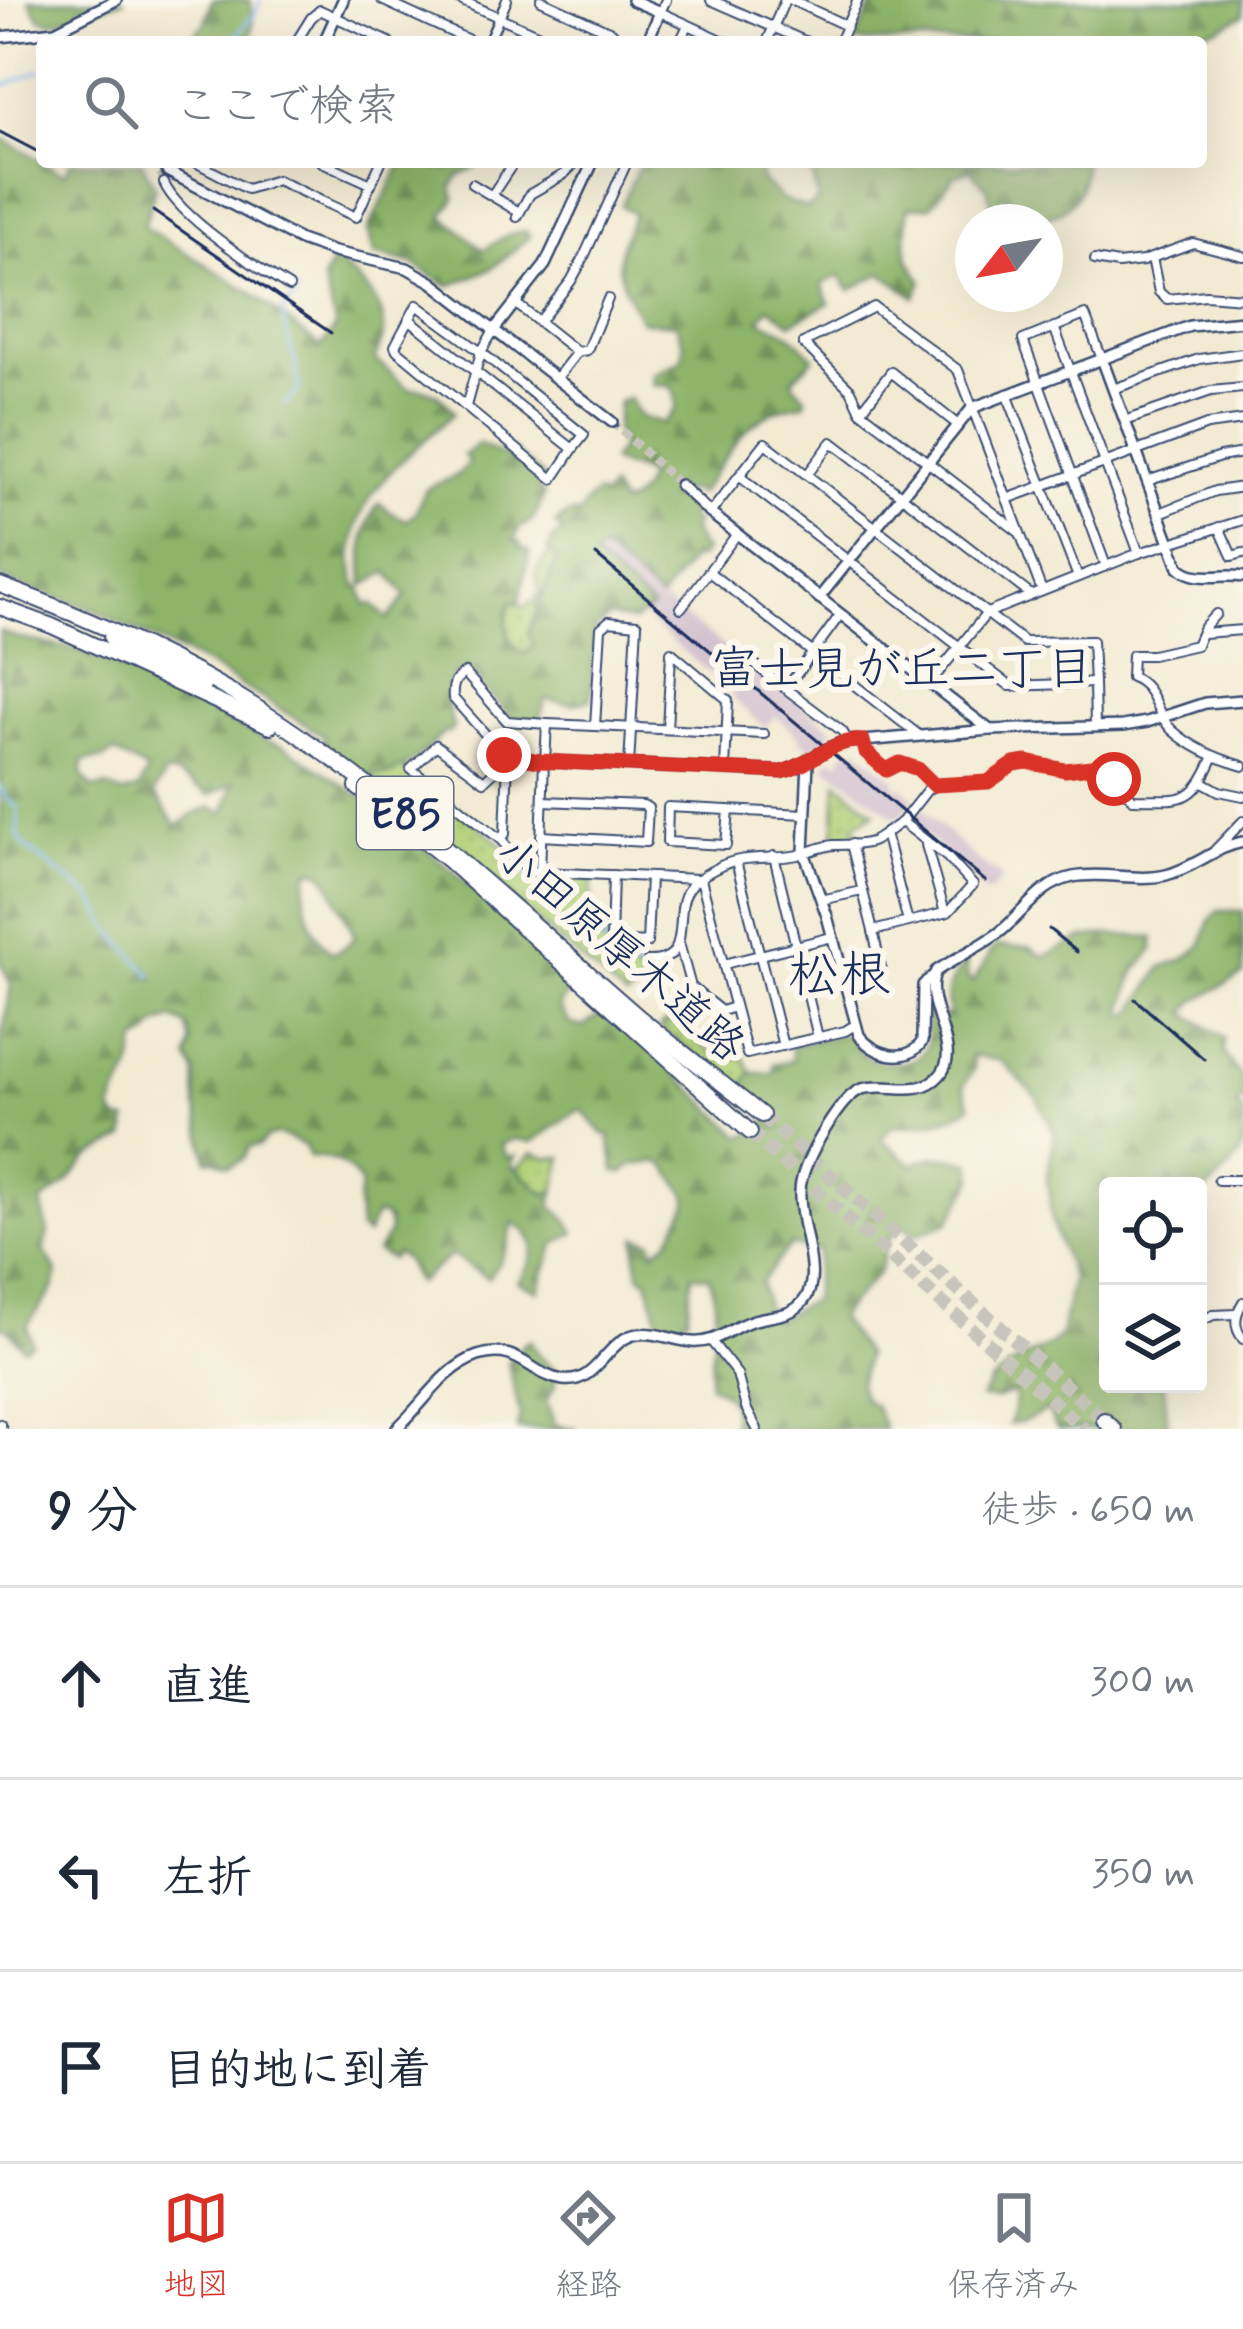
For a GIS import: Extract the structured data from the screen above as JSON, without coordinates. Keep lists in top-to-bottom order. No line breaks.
{"streets":{"highway":["E85","小田原厚木道路"]},"districts":["富士見が丘二丁目","松根"],"north":"bottom left","page":{"search":"ここで検索","heading":["9 分","徒歩 · 650 m"],"list":[["直進","300 m"],["左折","350 m"],"目的地に到着"],"nav":["地図","経路","保存済み"]}}
